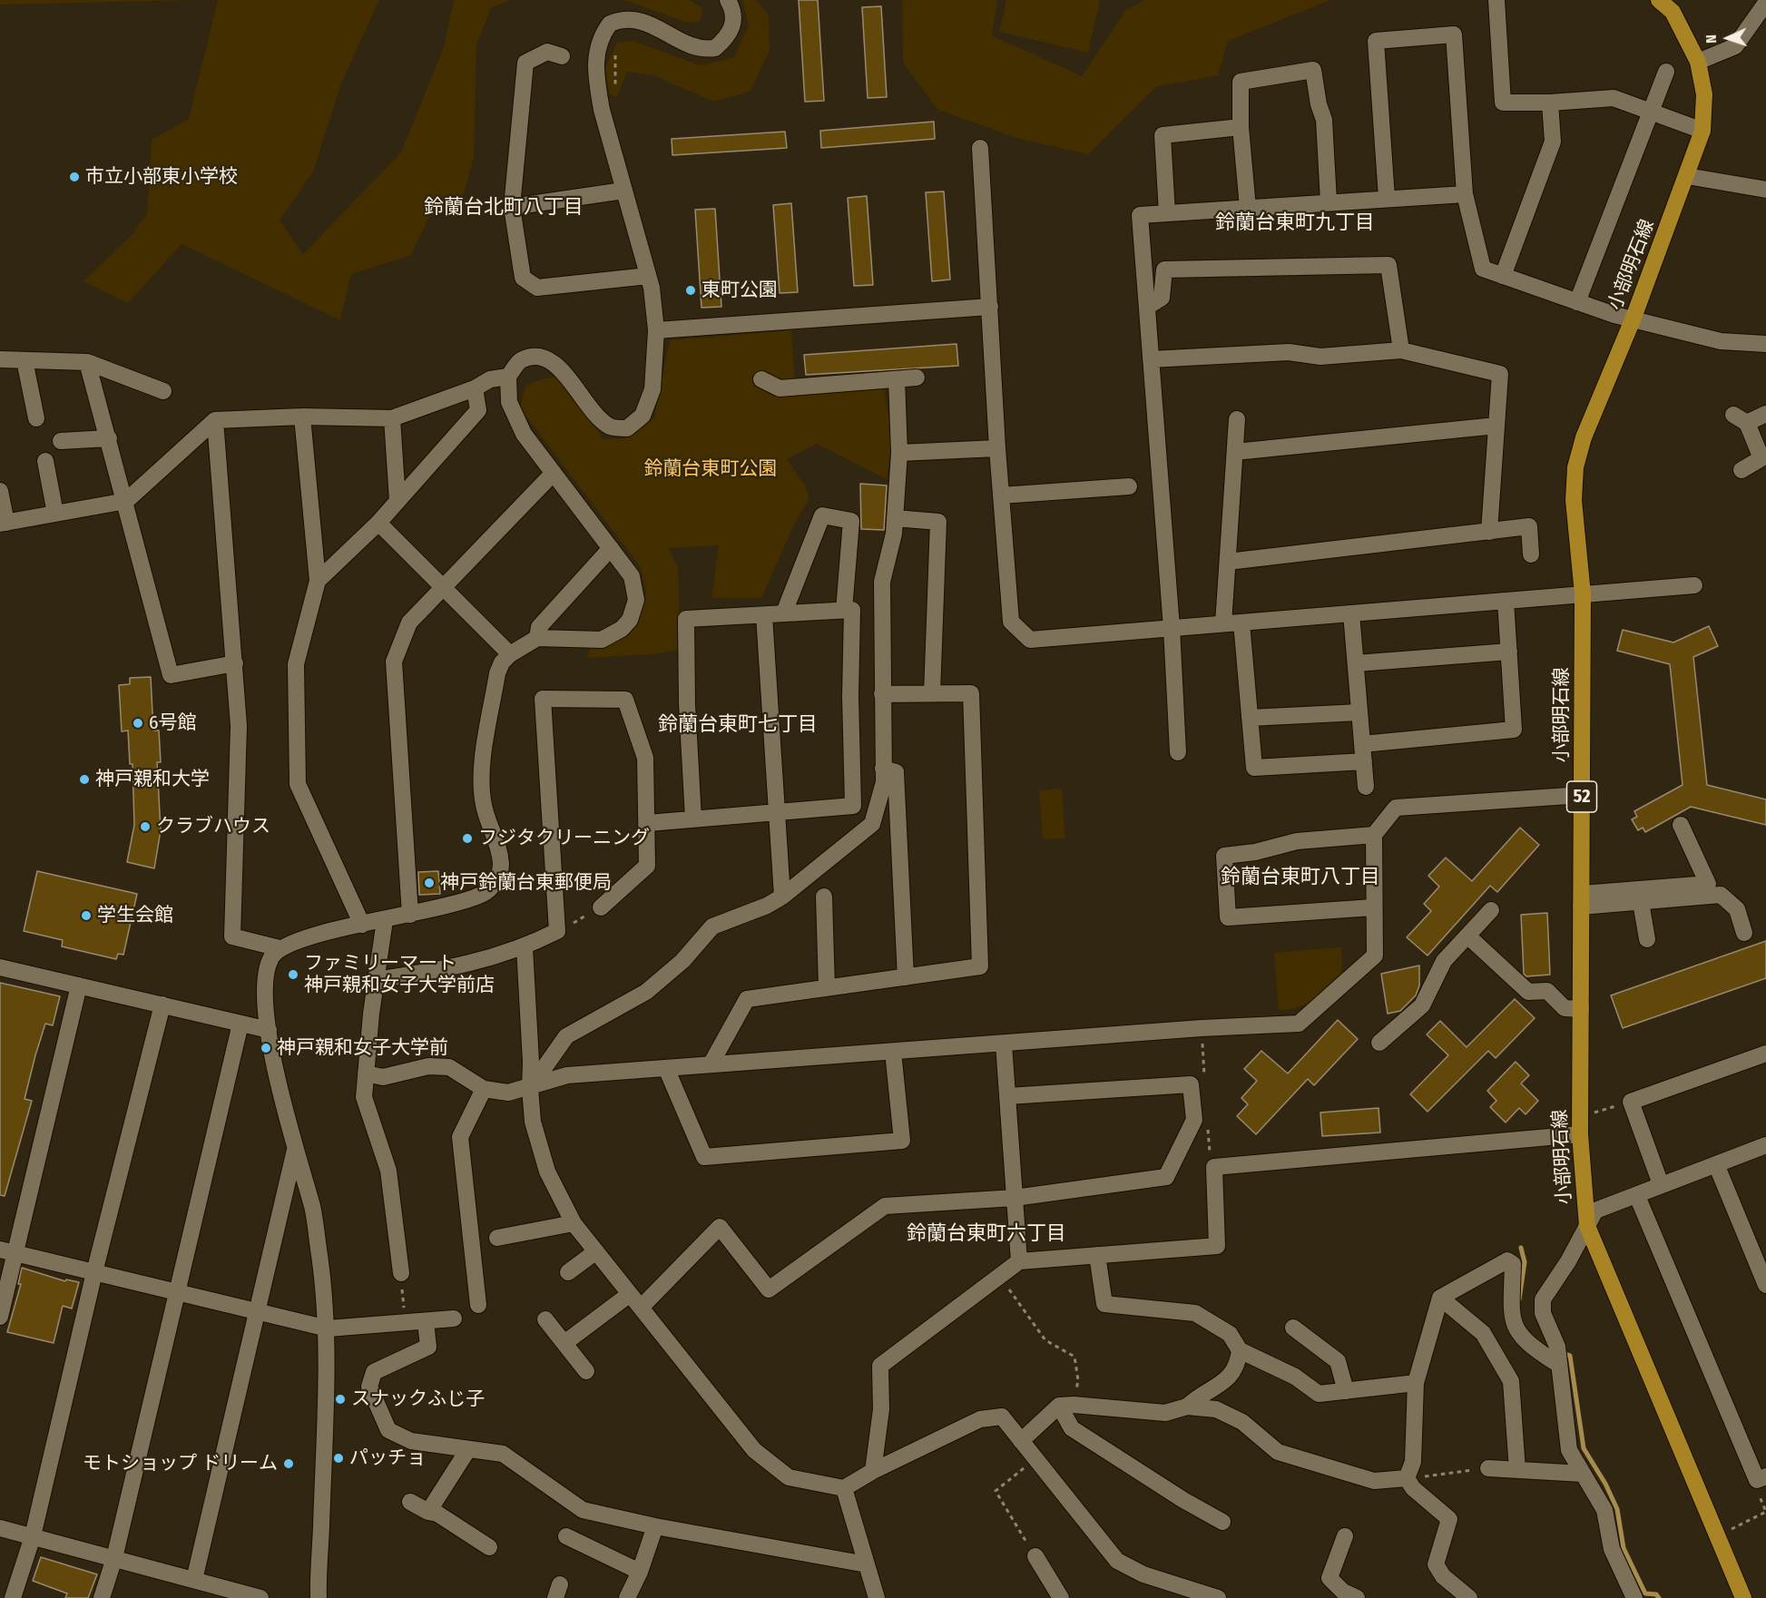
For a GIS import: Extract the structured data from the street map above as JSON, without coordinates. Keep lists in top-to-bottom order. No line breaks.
{"streets":{"main road":["小部明石線","52"]},"districts":["鈴蘭台北町八丁目","鈴蘭台東町九丁目","鈴蘭台東町七丁目","鈴蘭台東町八丁目","鈴蘭台東町六丁目"],"parks":["鈴蘭台東町公園"],"places":["市立小部東小学校","東町公園","6号館","神戸親和大学","クラブハウス","フジタクリーニング","神戸鈴蘭台東郵便局","学生会館","ファミリーマート 神戸親和女子大学前店","神戸親和女子大学前","スナックふじ子","パッチョ","モトショップ ドリーム"],"north":"left"}
